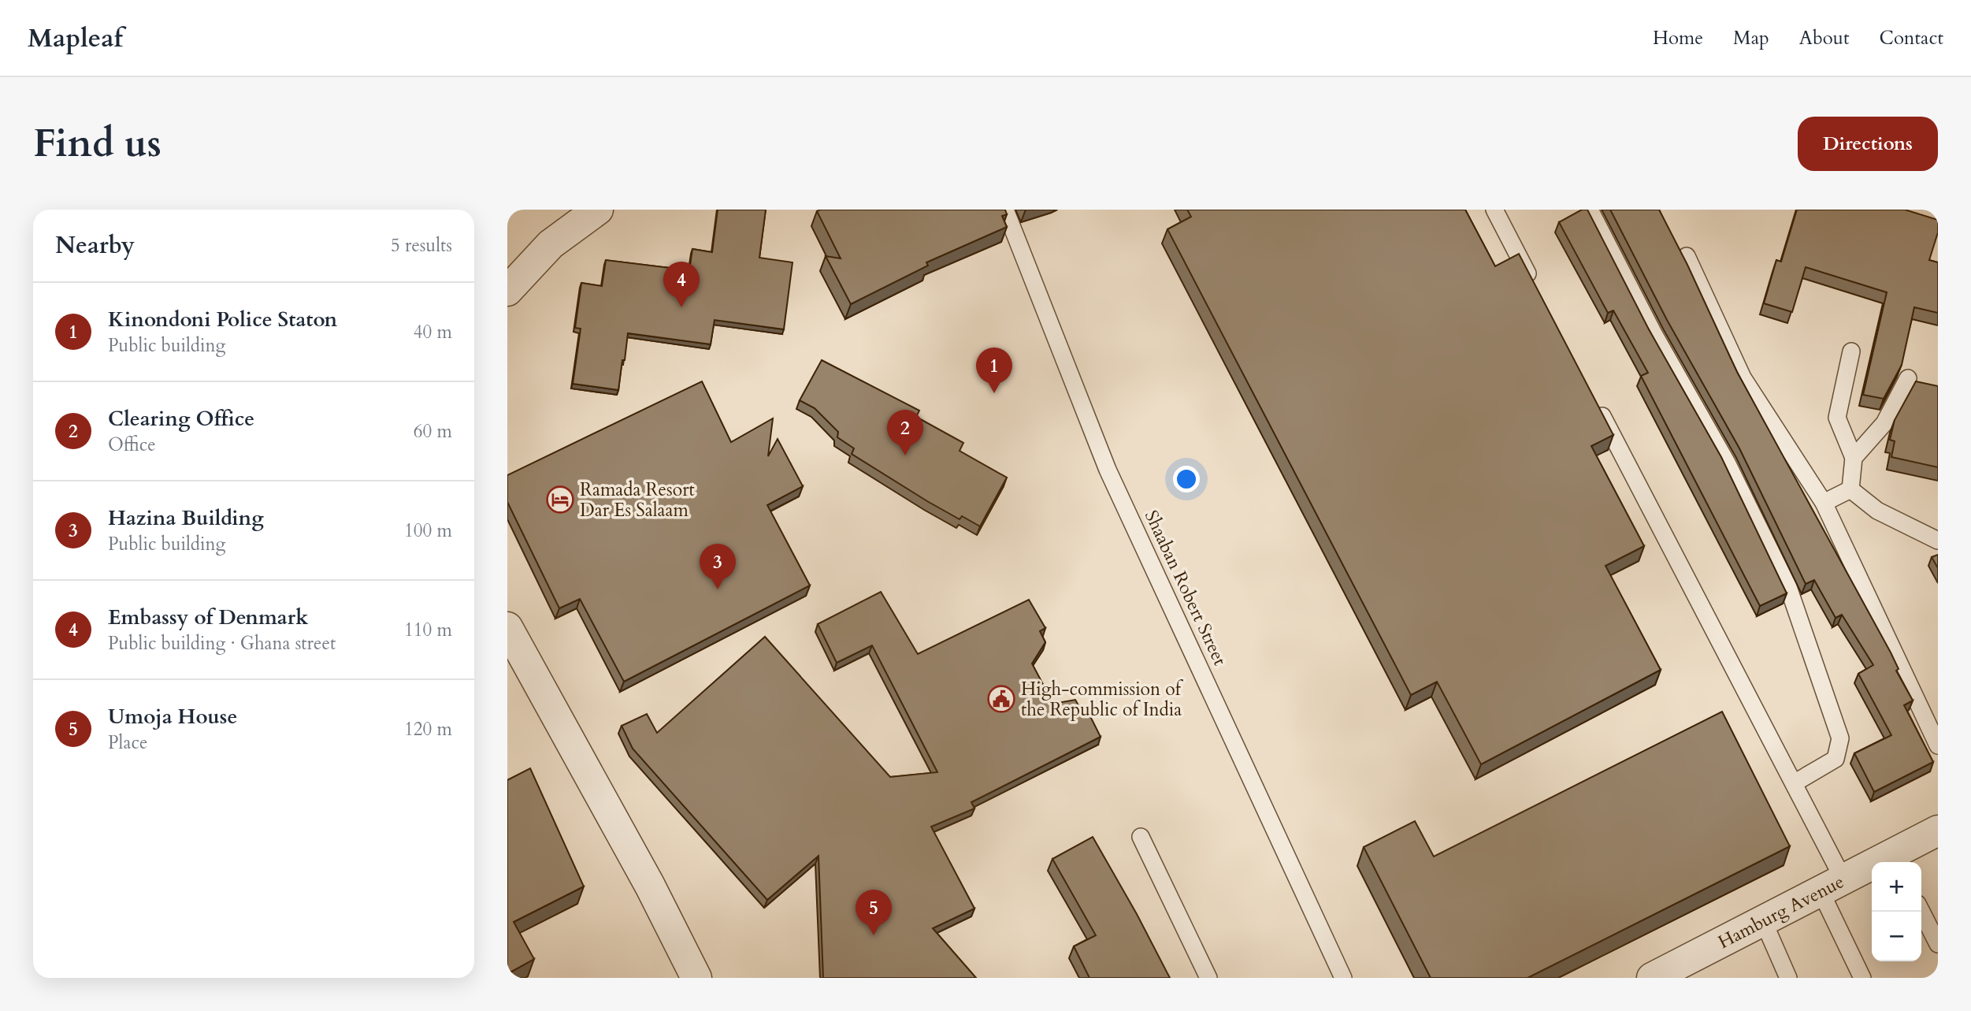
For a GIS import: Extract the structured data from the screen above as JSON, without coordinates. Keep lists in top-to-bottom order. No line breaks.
{"streets":{"street":["Hamburg Avenue"],"lane":["Shaaban Robert Street"]},"places":{"hotel":["Ramada Resort Dar Es Salaam"],"public building":["High-commission of the Republic of India"]},"page":{"header":"Mapleaf","nav":["Home","Map","About","Contact"],"buttons":"Directions","title":"Find us","heading":["Nearby","5 results"],"pins":["4","1","2","3","5"],"list":[{"mark":"1","name":"Kinondoni Police Staton","note":"Public building","value":"40 m"},{"mark":"2","name":"Clearing Office","note":"Office","value":"60 m"},{"mark":"3","name":"Hazina Building","note":"Public building","value":"100 m"},{"mark":"4","name":"Embassy of Denmark","note":"Public building · Ghana street","value":"110 m"},{"mark":"5","name":"Umoja House","note":"Place","value":"120 m"}],"map_buttons":["+","−"]}}
